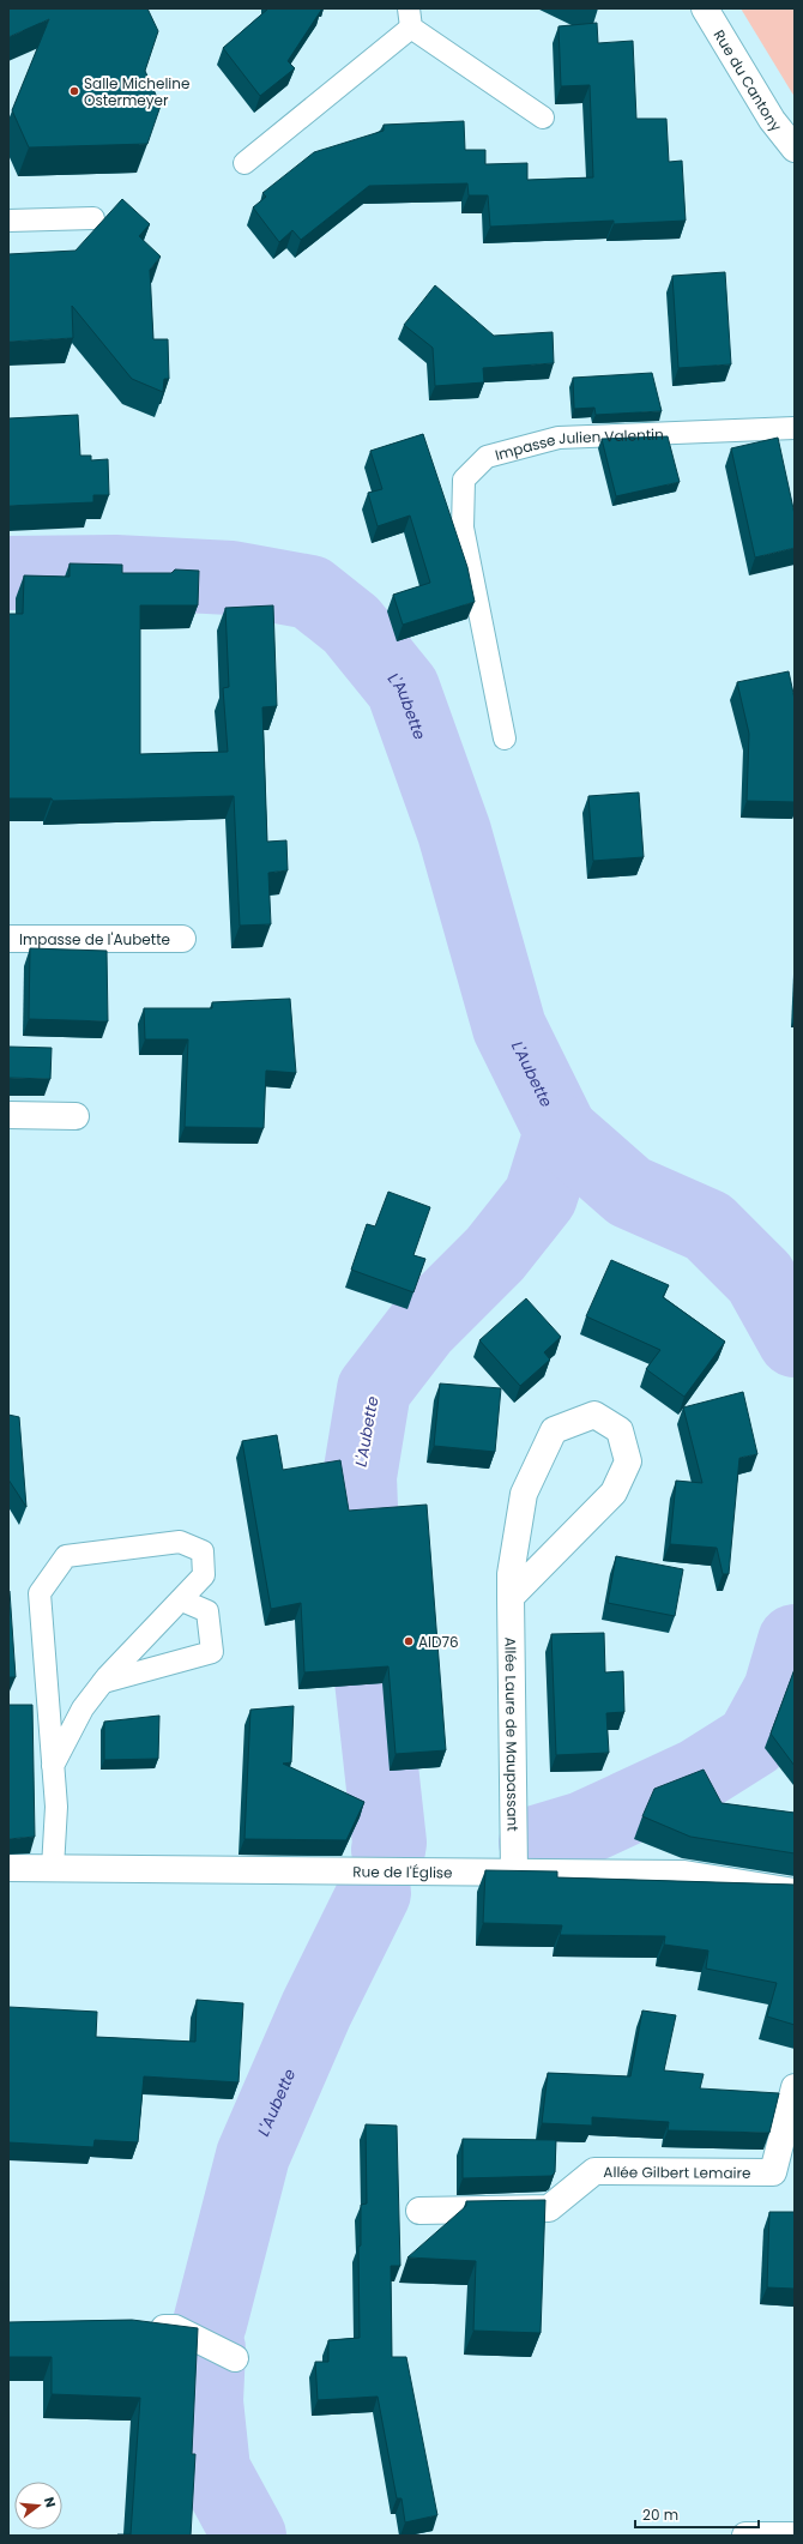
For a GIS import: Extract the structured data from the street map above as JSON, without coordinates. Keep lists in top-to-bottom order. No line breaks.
{"streets":{"street":["Rue du Cantony","Impasse de l'Aubette","Allée Laure de Maupassant","Rue de l'Église","Allée Gilbert Lemaire"],"lane":["Impasse Julien Valentin"]},"crossings":[["Allée Laure de Maupassant","Rue de l'Église"]],"water":["L'Aubette"],"places":["Salle Micheline Ostermeyer","AID76"],"scale_bar":"20 m","north":"right"}
